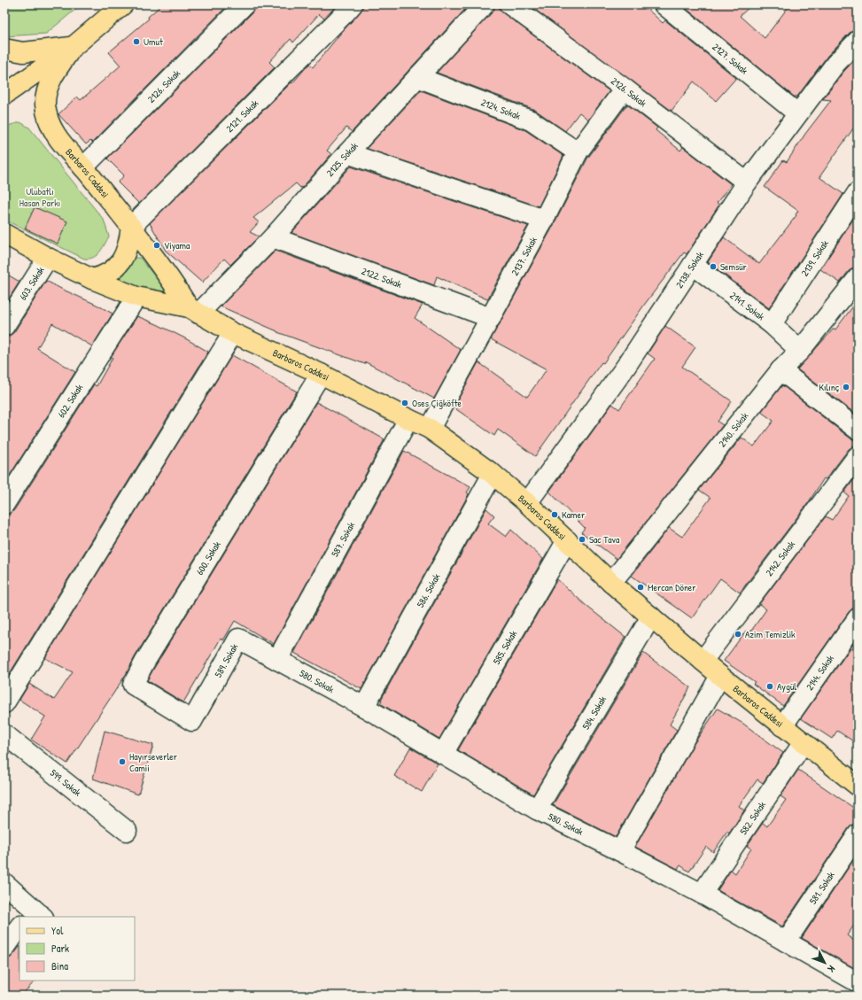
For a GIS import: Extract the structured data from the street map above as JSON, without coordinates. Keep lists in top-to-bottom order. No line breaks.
{"streets":{"main road":["Barbaros Caddesi"],"street":["2127. Sokak","2126. Sokak","2124. Sokak","2121. Sokak","2125. Sokak","2137. Sokak","2139. Sokak","2138. Sokak","2122. Sokak","603. Sokak","2141. Sokak","602. Sokak","2140. Sokak","587. Sokak","600. Sokak","2142. Sokak","586. Sokak","585. Sokak","589. Sokak","2144. Sokak","580. Sokak","584. Sokak","599. Sokak","582. Sokak","581. Sokak"]},"crossings":[["2127. Sokak","2138. Sokak"],["2126. Sokak","Barbaros Caddesi"],["2126. Sokak","2137. Sokak"],["2126. Sokak","2138. Sokak"],["2124. Sokak","2125. Sokak"],["2124. Sokak","2137. Sokak"],["2121. Sokak","Barbaros Caddesi"],["2125. Sokak","Barbaros Caddesi"],["2125. Sokak","2122. Sokak"],["Barbaros Caddesi","2137. Sokak"],["Barbaros Caddesi","2138. Sokak"],["Barbaros Caddesi","603. Sokak"],["Barbaros Caddesi","602. Sokak"],["Barbaros Caddesi","2140. Sokak"],["Barbaros Caddesi","587. Sokak"],["Barbaros Caddesi","600. Sokak"],["Barbaros Caddesi","2142. Sokak"],["Barbaros Caddesi","586. Sokak"],["Barbaros Caddesi","585. Sokak"],["Barbaros Caddesi","2144. Sokak"],["Barbaros Caddesi","584. Sokak"],["Barbaros Caddesi","582. Sokak"],["2137. Sokak","2122. Sokak"],["2139. Sokak","2141. Sokak"],["2138. Sokak","2141. Sokak"],["2141. Sokak","2140. Sokak"],["587. Sokak","589. Sokak"],["587. Sokak","580. Sokak"],["600. Sokak","589. Sokak"],["586. Sokak","580. Sokak"],["585. Sokak","580. Sokak"],["589. Sokak","580. Sokak"],["580. Sokak","584. Sokak"],["580. Sokak","582. Sokak"],["580. Sokak","581. Sokak"]],"parks":["Ulubatlı Hasan Parkı"],"places":["Umut","Viyama","Semsür","Kılınç","Oses Çiğköfte","Kamer","Sac Tava","Mercan Döner","Azim Temizlik","Aygül","Hayırseverler Camii"],"legend":["Yol","Park","Bina"],"north":"bottom right"}
